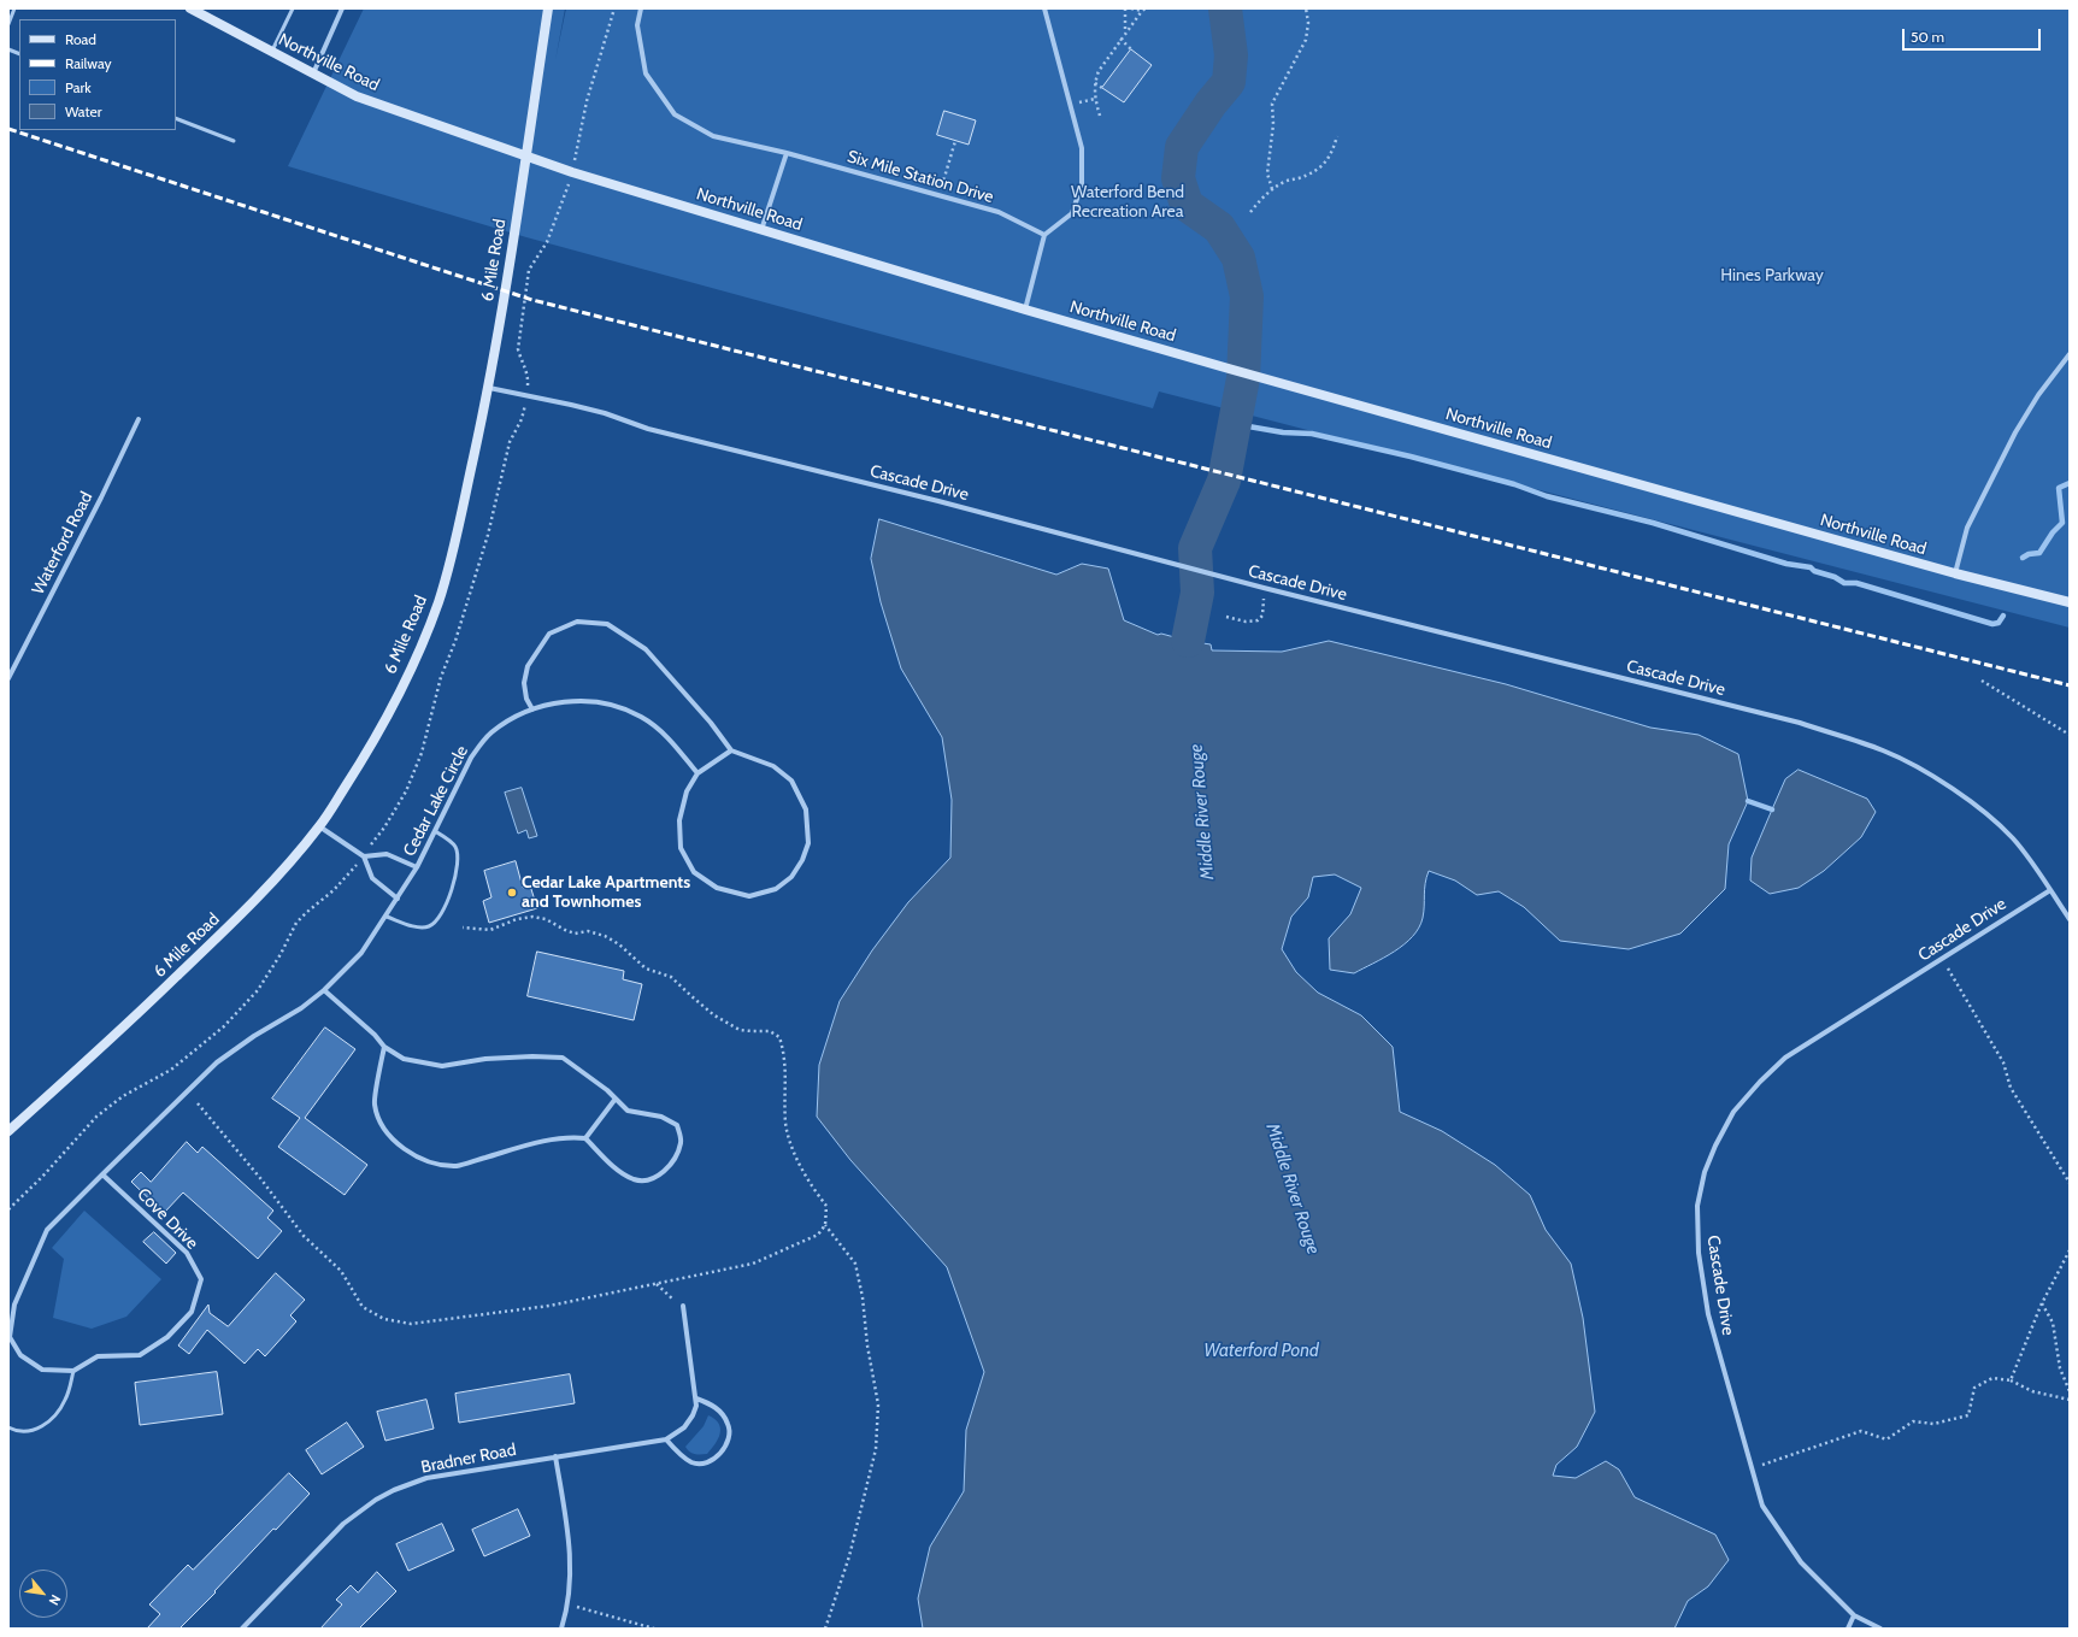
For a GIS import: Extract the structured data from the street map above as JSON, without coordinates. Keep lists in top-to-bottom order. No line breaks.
{"streets":{"street":["Northville Road","Six Mile Station Drive","6 Mile Road","Cascade Drive","Waterford Road","Cedar Lake Circle","Cove Drive","Bradner Road"]},"crossings":[["Northville Road","6 Mile Road"],["6 Mile Road","Cascade Drive"]],"water":["Middle River Rouge","Waterford Pond"],"parks":["Waterford Bend Recreation Area","Hines Parkway"],"places":["Cedar Lake Apartments and Townhomes"],"legend":["Road","Railway","Park","Water"],"scale_bar":"50 m","north":"bottom right"}
